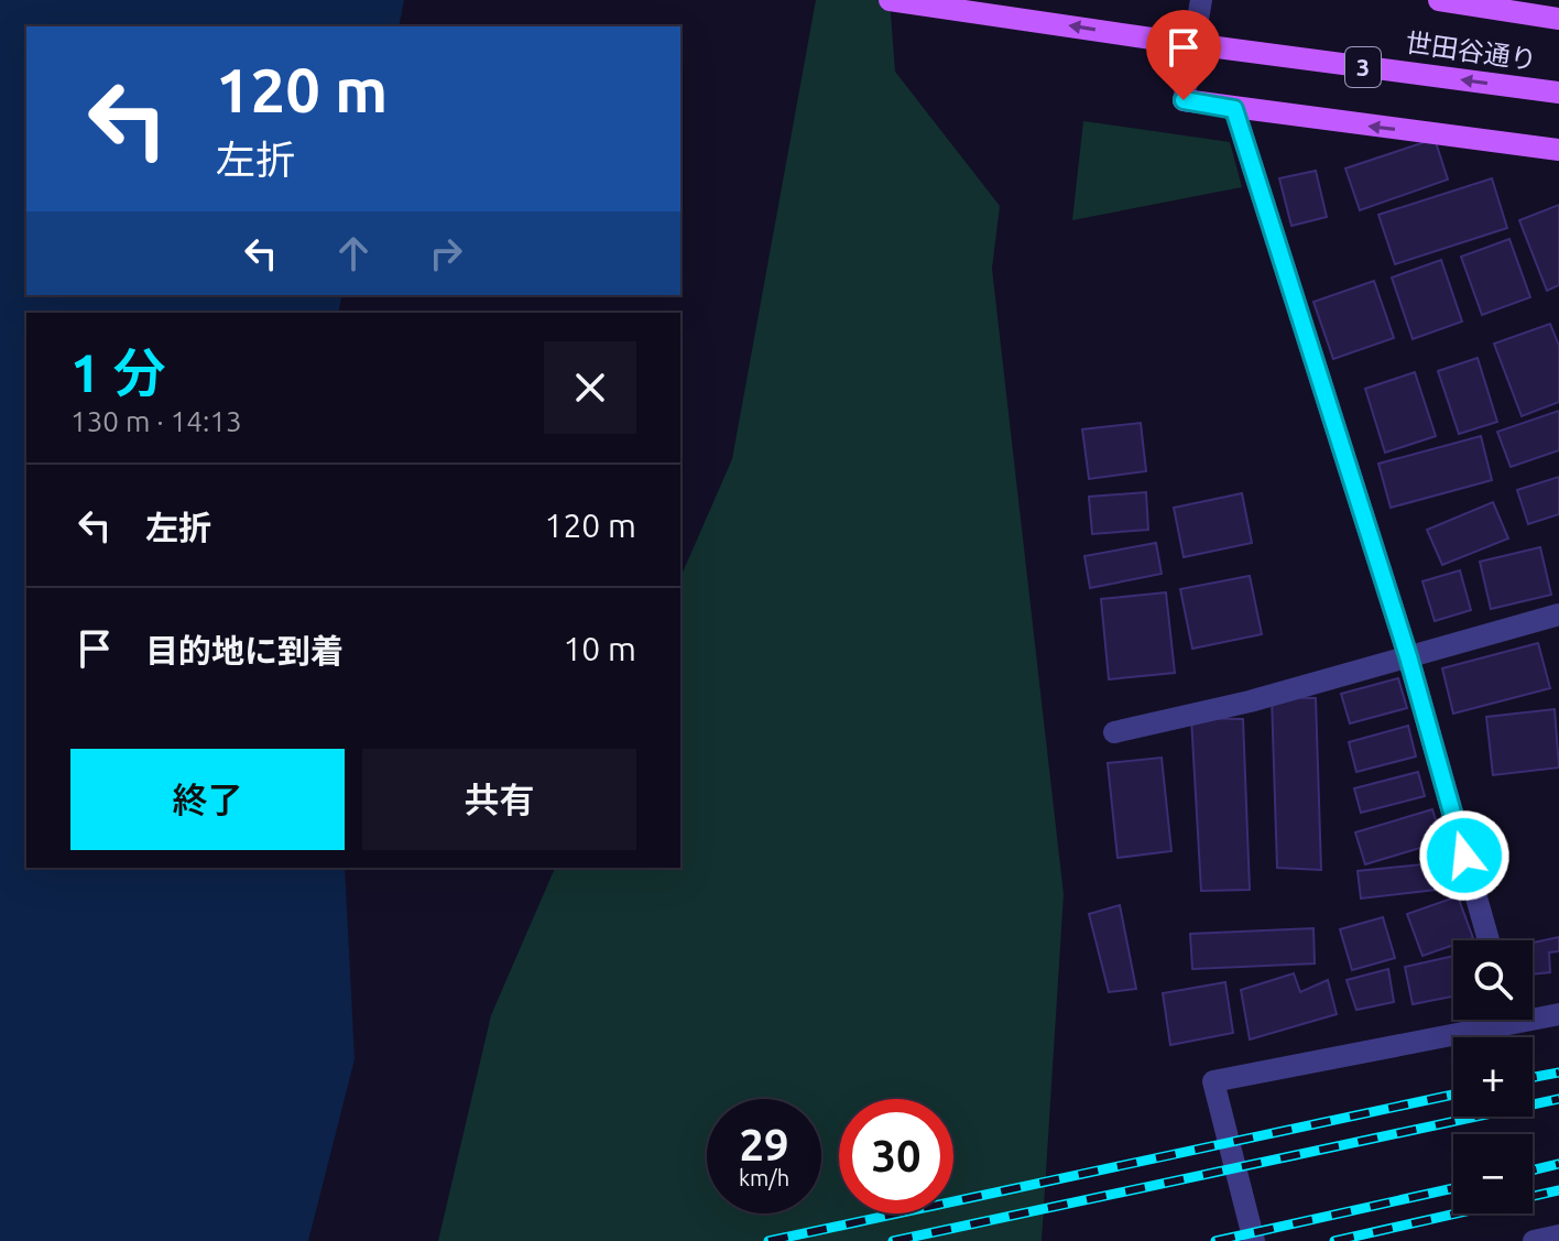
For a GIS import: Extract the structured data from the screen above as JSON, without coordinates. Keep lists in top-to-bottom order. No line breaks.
{"streets":{"main road":["世田谷通り","3"]},"page":{"turn":["120 m","左折"],"heading":["1 分","130 m · 14:13"],"list":[{"name":"左折","value":"120 m"},{"name":"目的地に到着","value":"10 m"}],"buttons":["終了","共有"],"map_buttons":["+","−"],"speed":"29 km/h","limit":"30"}}
